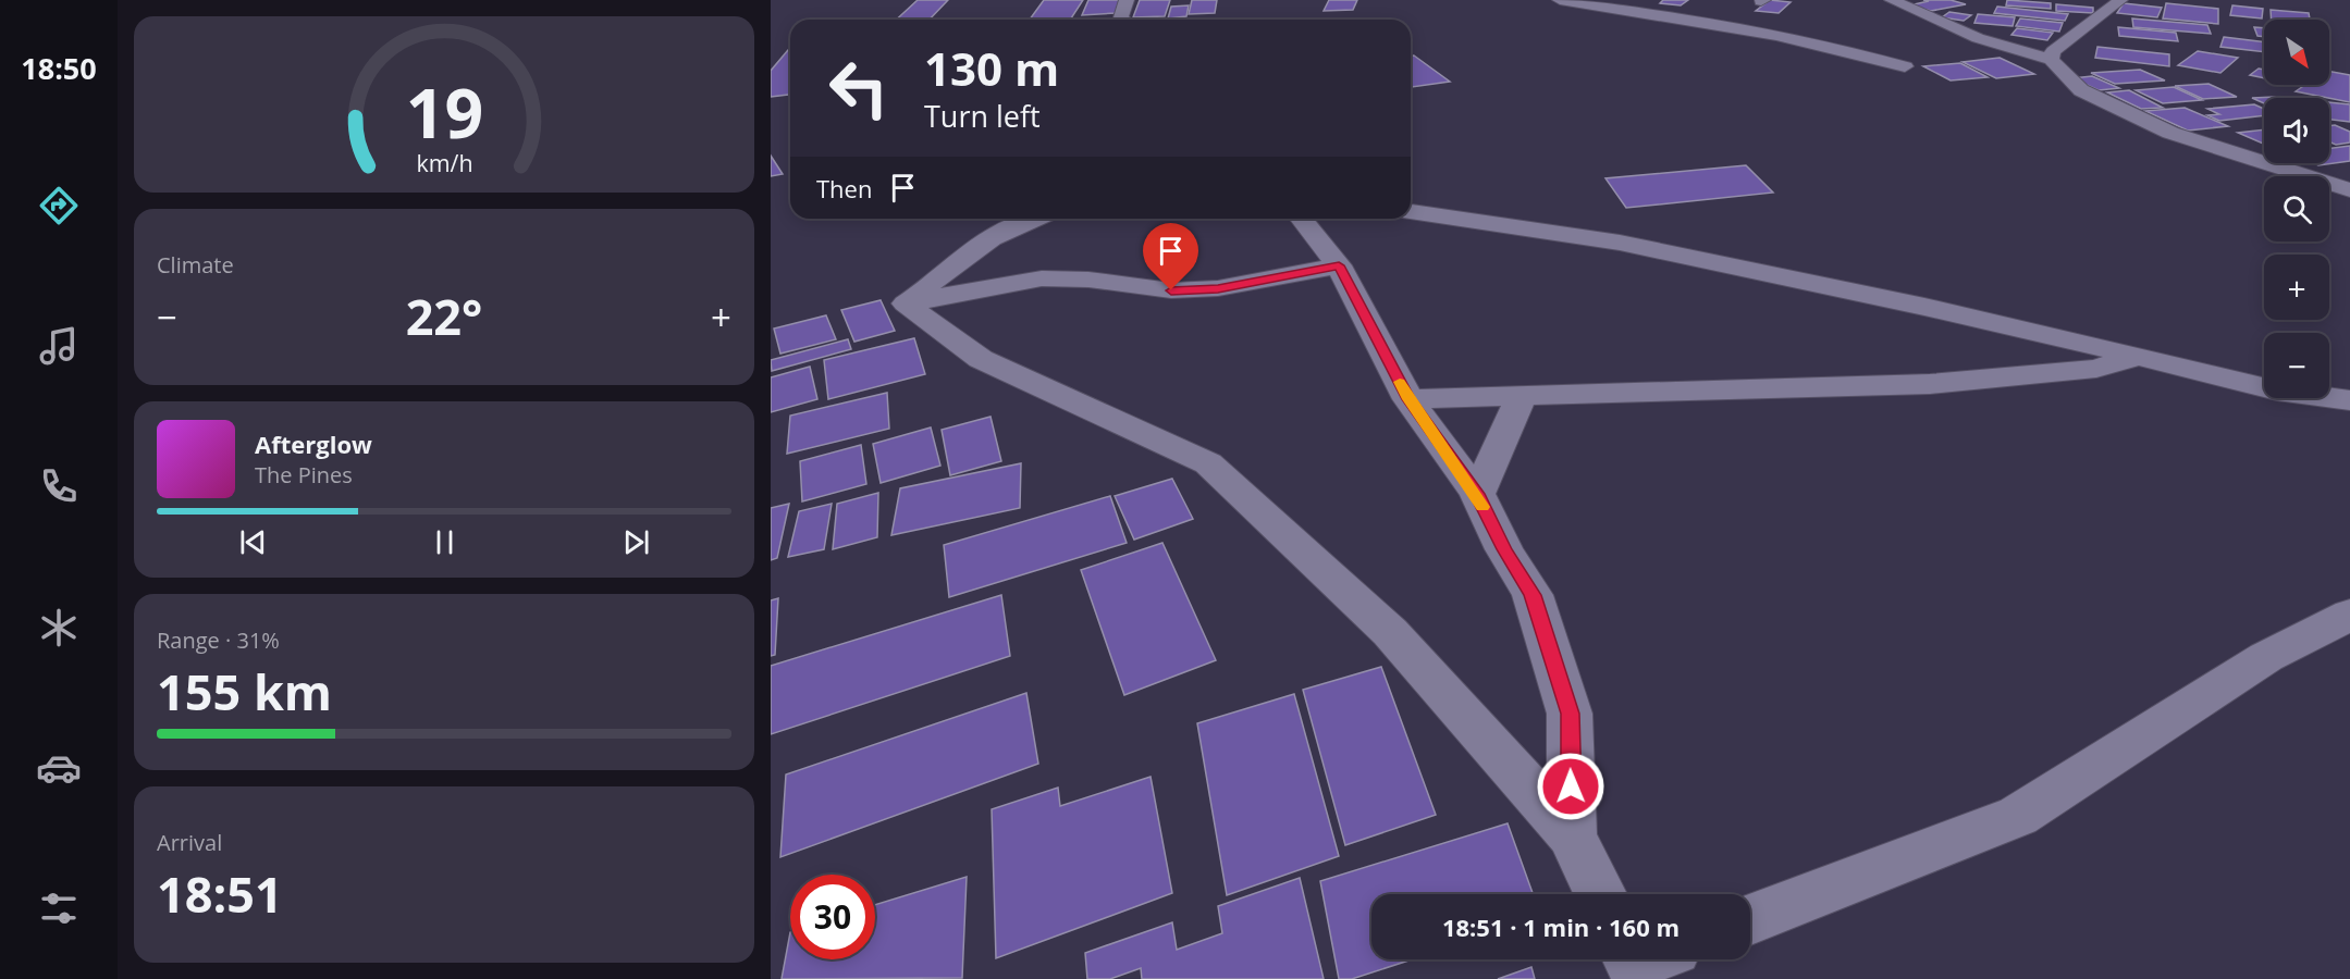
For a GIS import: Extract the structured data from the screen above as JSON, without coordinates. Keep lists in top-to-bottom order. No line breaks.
{"north":"bottom right","page":{"tabs":"18:50","map_buttons":["+","−"],"turn":["130 m","Turn left"],"then":"Then","tile":["Climate",["Range · 31%","155 km"],["Arrival","18:51"]],"heat":["−","22°","+"],"song":["Afterglow","The Pines"],"limit":"30","trip":"18:51 · 1 min · 160 m","gauge":["19","km/h"]}}
